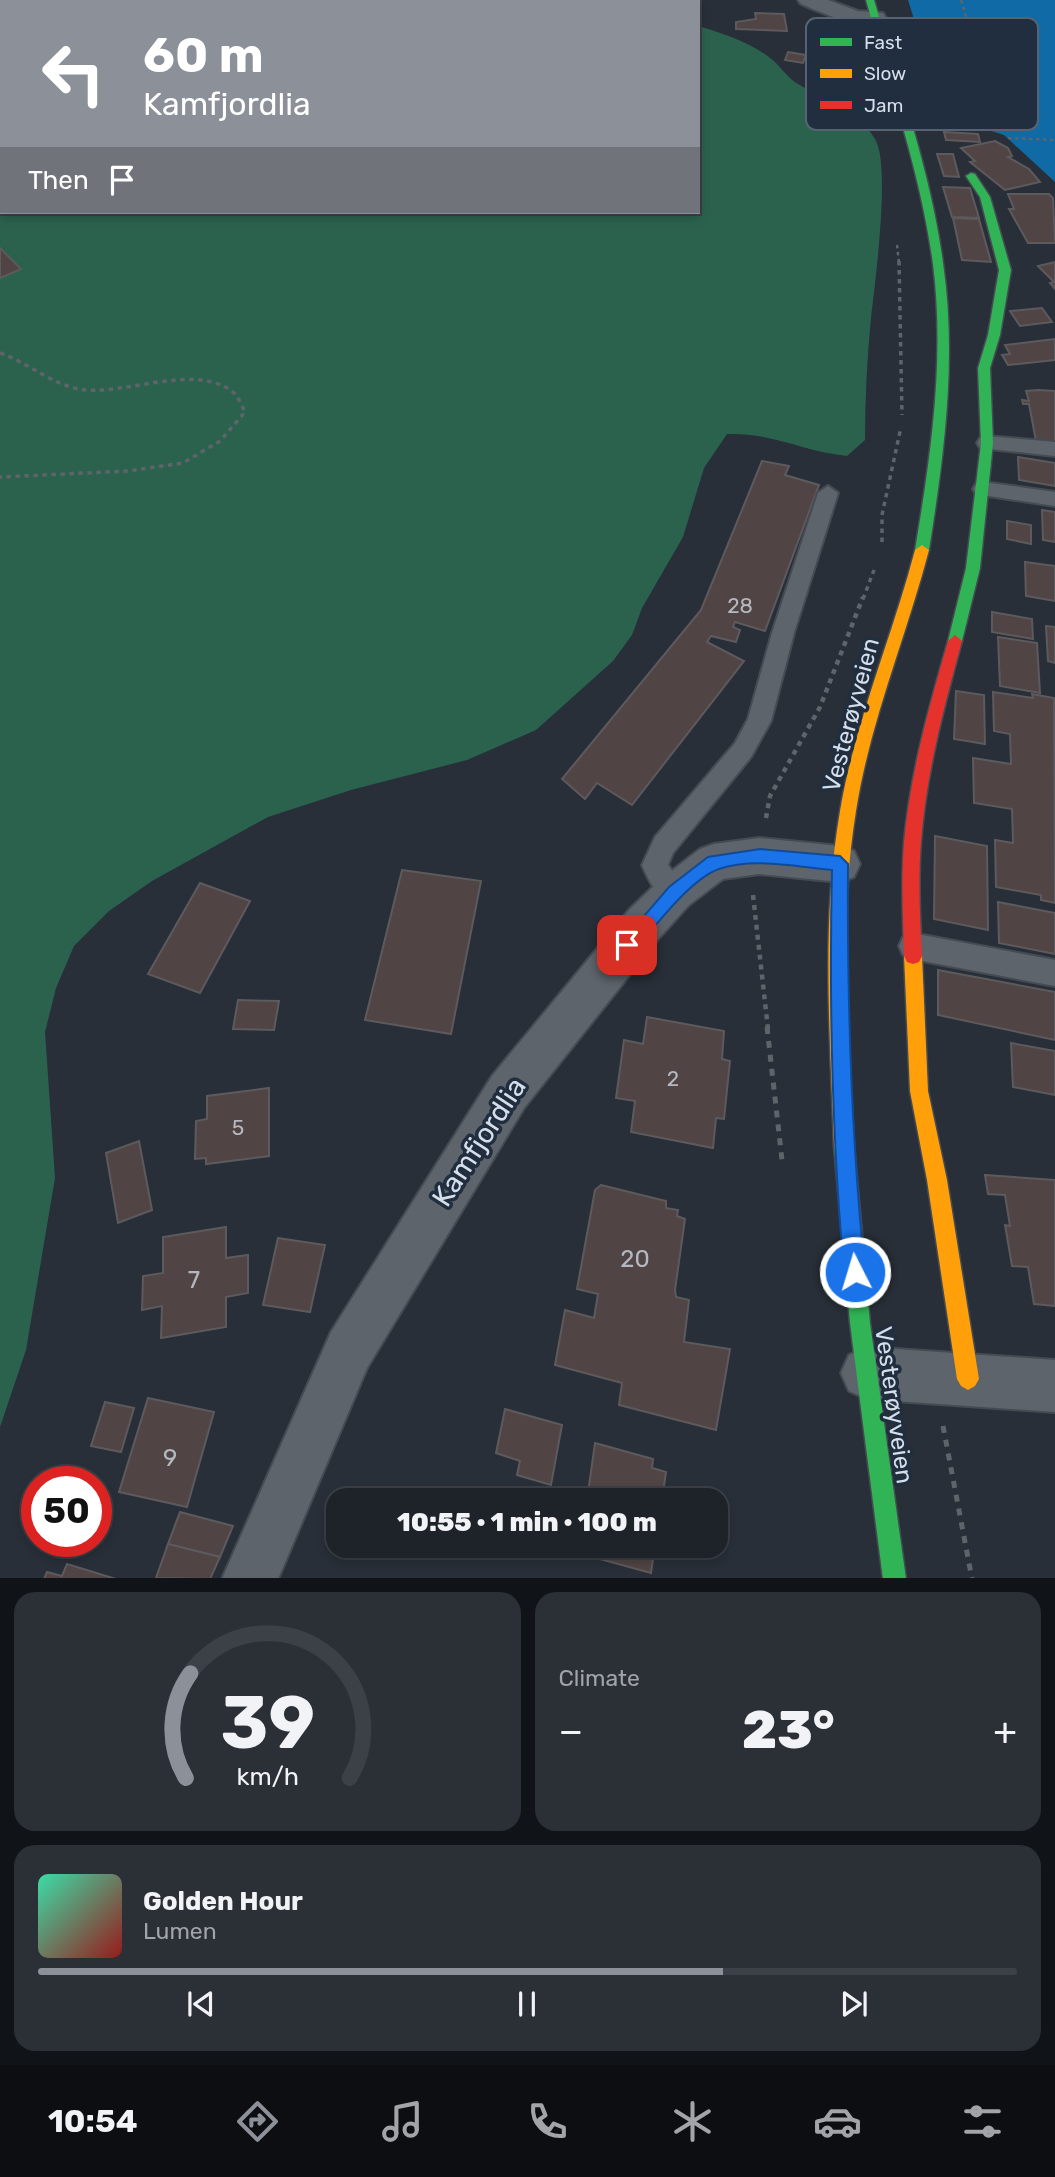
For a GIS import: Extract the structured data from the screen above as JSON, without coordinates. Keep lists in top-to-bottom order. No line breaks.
{"streets":{"main road":["Vesterøyveien"],"street":["Kamfjordlia"]},"crossings":[["Vesterøyveien","Kamfjordlia"]],"house_numbers":["28","2","5","20","7","9"],"legend":["Fast","Slow","Jam"],"page":{"turn":["60 m","Kamfjordlia"],"then":"Then","limit":"50","trip":"10:55 · 1 min · 100 m","tile":"Climate","heat":["−","23°","+"],"song":["Golden Hour","Lumen"],"tabs":"10:54","gauge":["39","km/h"]}}
